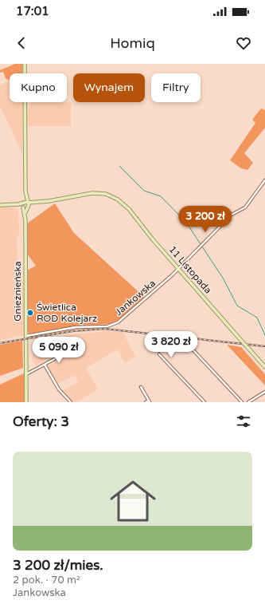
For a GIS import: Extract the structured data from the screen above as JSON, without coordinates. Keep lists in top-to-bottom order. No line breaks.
{"streets":{"main road":["11 Listopada","Gnieźnieńska"],"street":["Jankowska"]},"crossings":[["11 Listopada","Gnieźnieńska"],["11 Listopada","Jankowska"],["Gnieźnieńska","Jankowska"]],"places":["Świetlica ROD Kolejarz"],"page":{"status":"17:01","header":"Homiq","chip":["Kupno","Wynajem","Filtry"],"price":["3 200 zł","3 820 zł","5 090 zł"],"heading":"Oferty: 3","list":[{"name":"3 200 zł/mies.","note":"2 pok. · 70 m² · Jankowska"}]}}
